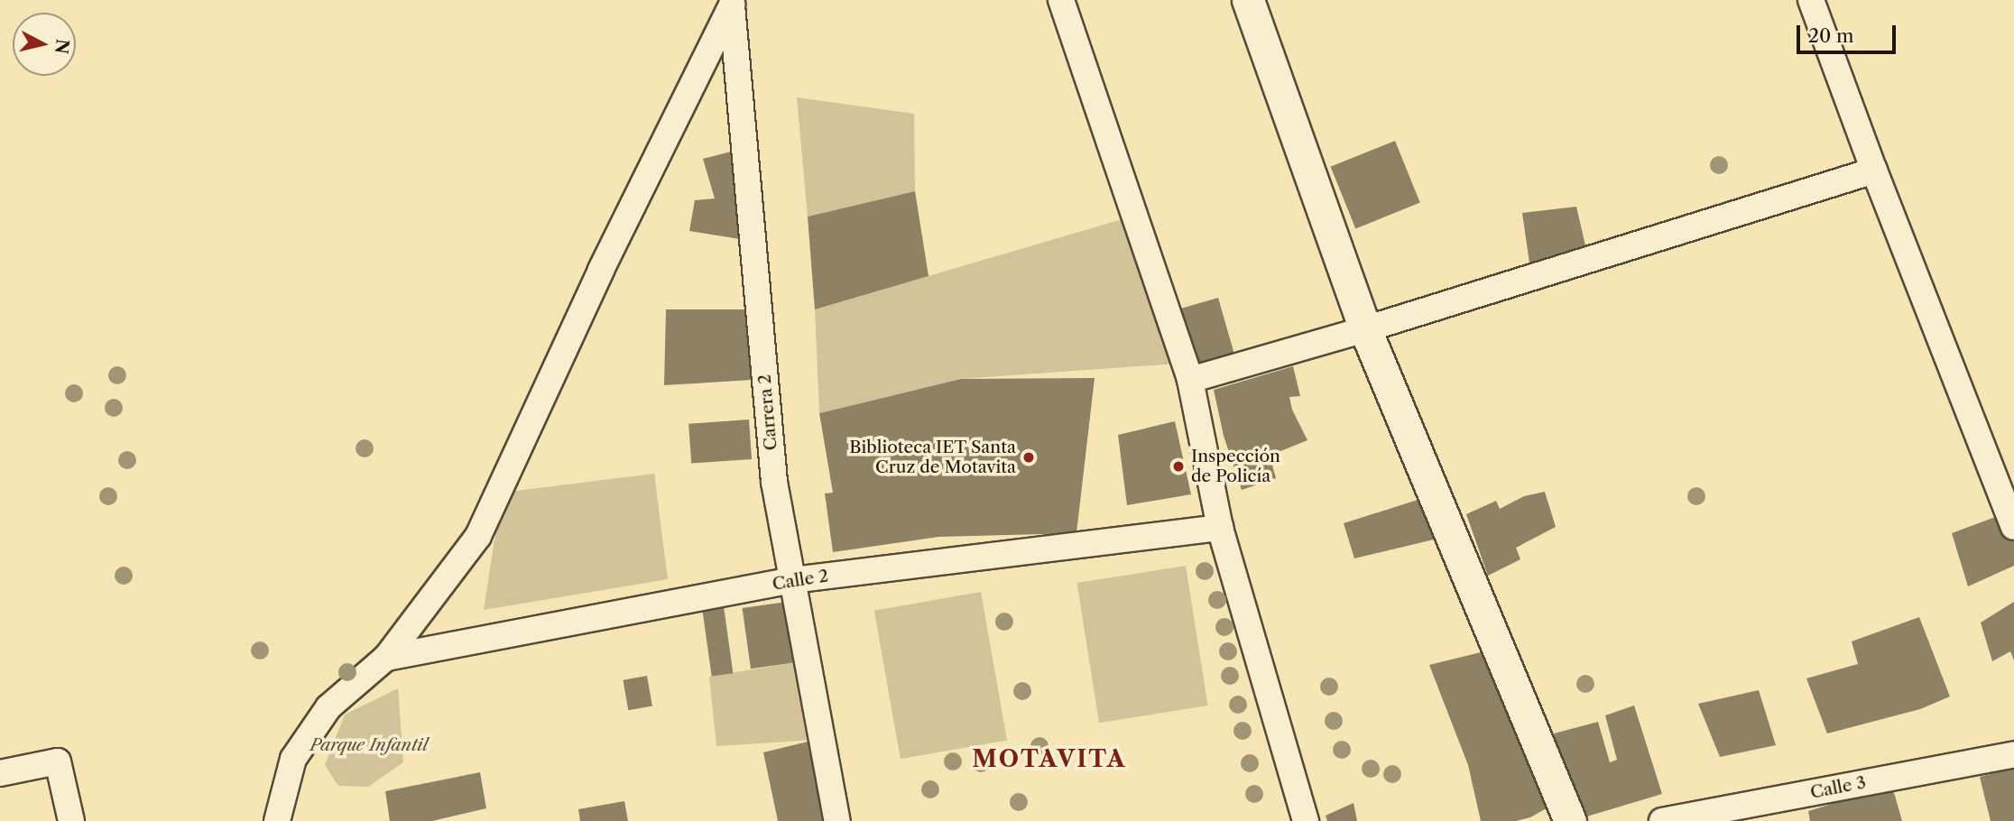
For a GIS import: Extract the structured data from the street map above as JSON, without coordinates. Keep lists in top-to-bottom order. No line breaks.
{"streets":{"street":["Carrera 2","Calle 2","Calle 3"]},"crossings":[["Carrera 2","Calle 2"]],"districts":["MOTAVITA"],"parks":["Parque Infantil"],"places":["Biblioteca IET Santa Cruz de Motavita","Inspección de Policía"],"scale_bar":"20 m","north":"right"}
